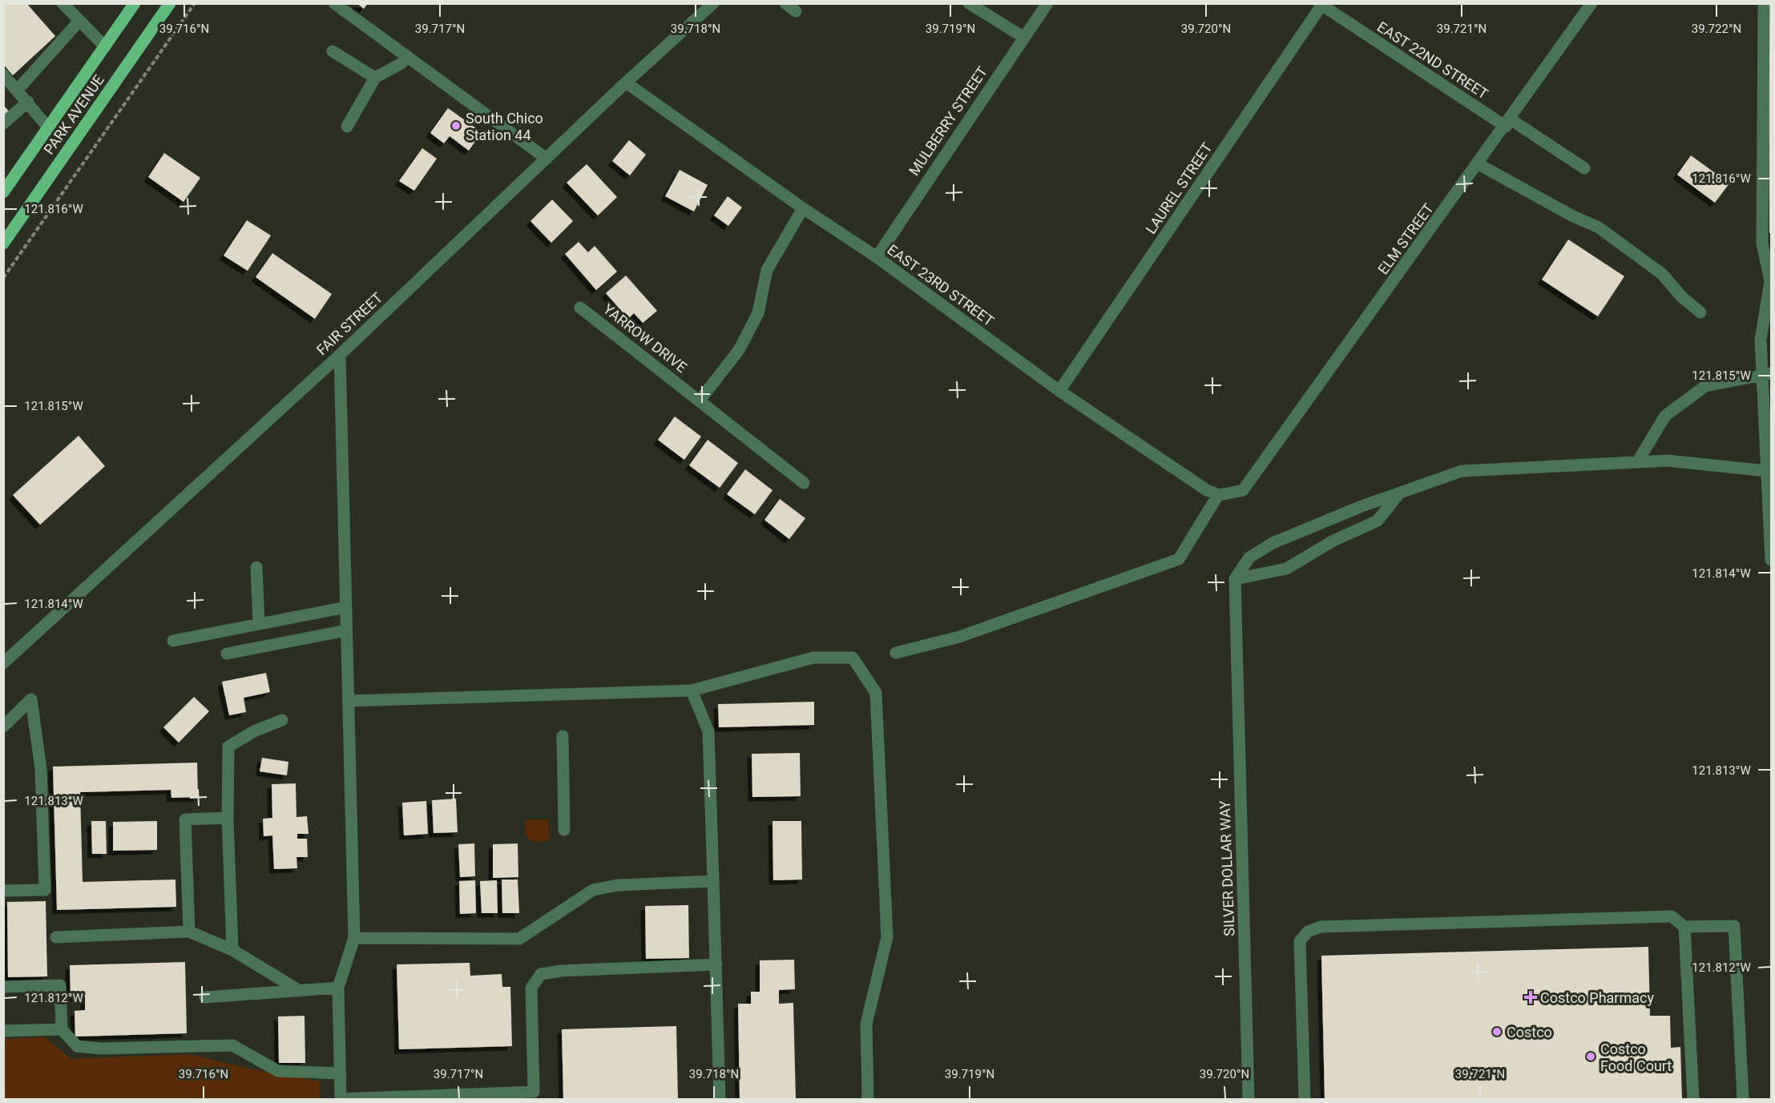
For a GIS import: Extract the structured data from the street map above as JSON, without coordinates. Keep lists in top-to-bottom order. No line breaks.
{"streets":{"main road":["PARK AVENUE"],"street":["EAST 22ND STREET","MULBERRY STREET","LAUREL STREET","ELM STREET","EAST 23RD STREET","FAIR STREET","YARROW DRIVE","SILVER DOLLAR WAY"]},"crossings":[["EAST 22ND STREET","LAUREL STREET"],["EAST 22ND STREET","ELM STREET"],["MULBERRY STREET","EAST 23RD STREET"],["LAUREL STREET","EAST 23RD STREET"],["ELM STREET","EAST 23RD STREET"],["EAST 23RD STREET","FAIR STREET"]],"places":{"other":["South Chico Station 44","Costco","Costco Food Court"],"health":["Costco Pharmacy"]},"coordinates":["39.716°N","39.717°N","39.718°N","39.719°N","39.720°N","39.721°N","39.722°N","121.816°W","121.815°W","121.814°W","121.813°W","121.812°W"]}
